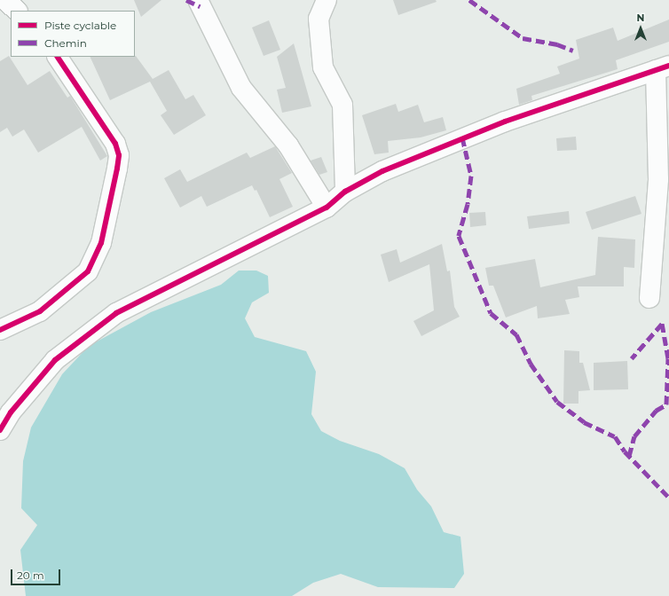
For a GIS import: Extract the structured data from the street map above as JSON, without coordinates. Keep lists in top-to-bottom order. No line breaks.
{"legend":["Piste cyclable","Chemin"],"scale_bar":"20 m","north":"top"}
